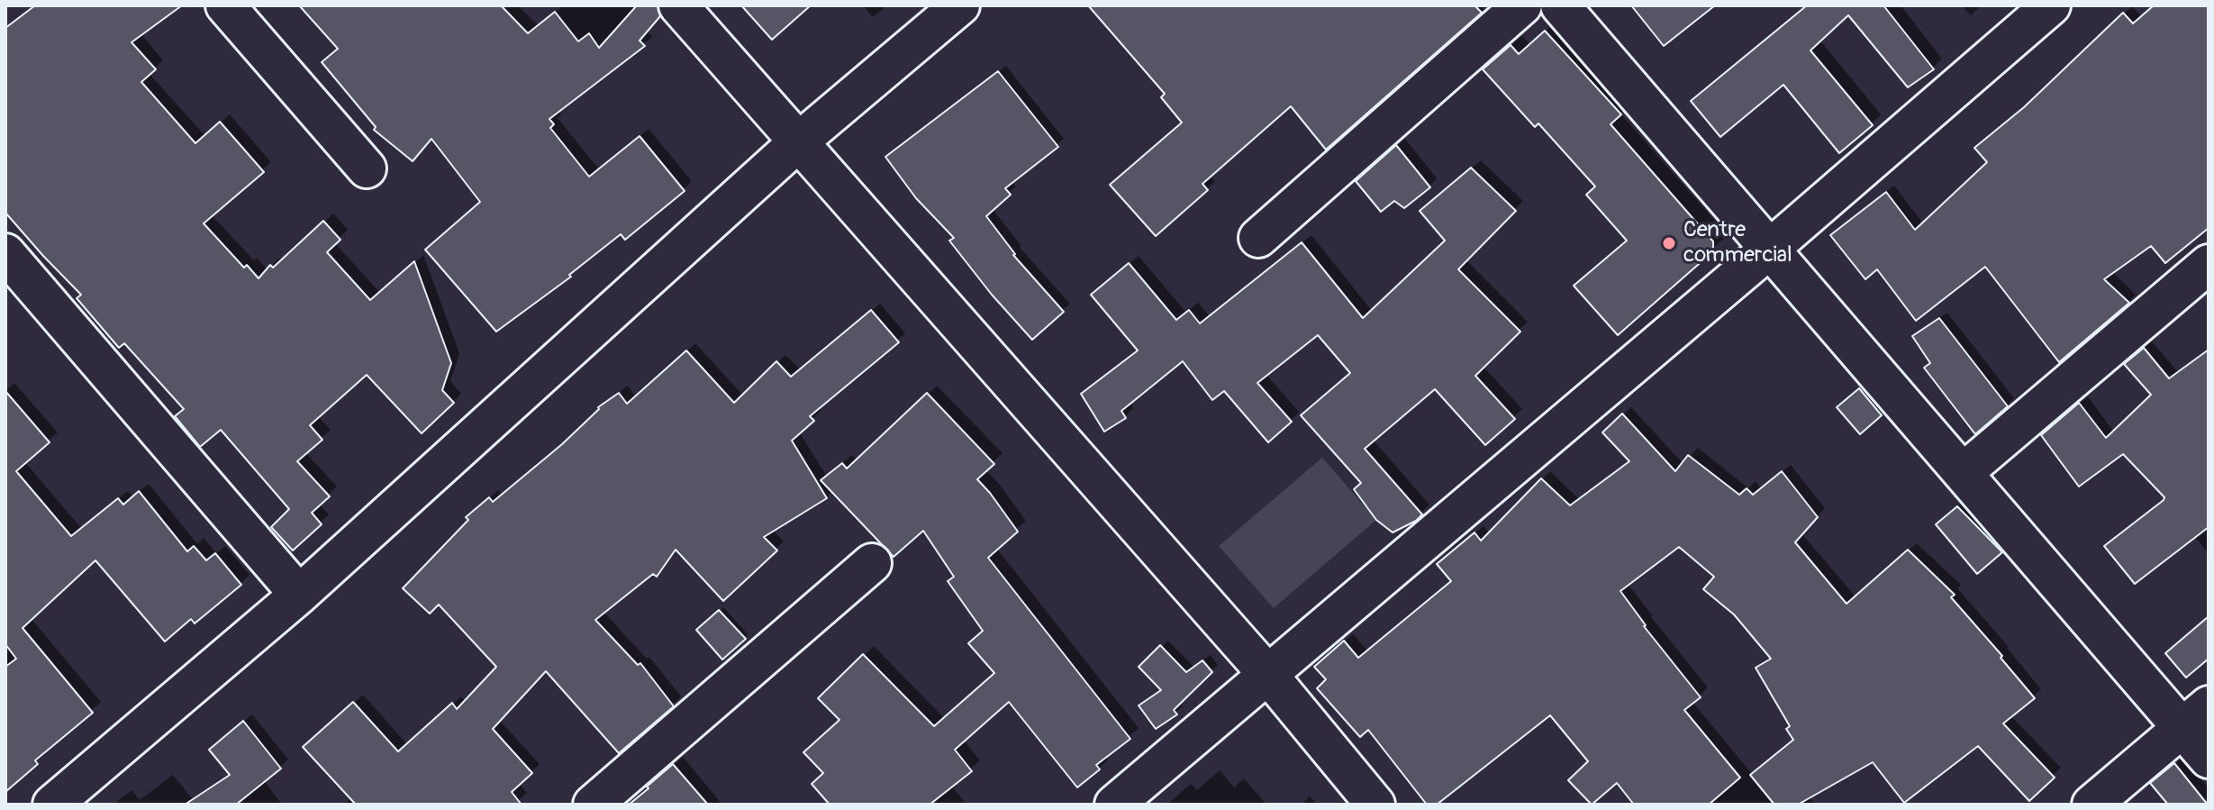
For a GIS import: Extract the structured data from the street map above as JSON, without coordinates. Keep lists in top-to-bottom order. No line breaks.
{"places":["Centre commercial"]}
